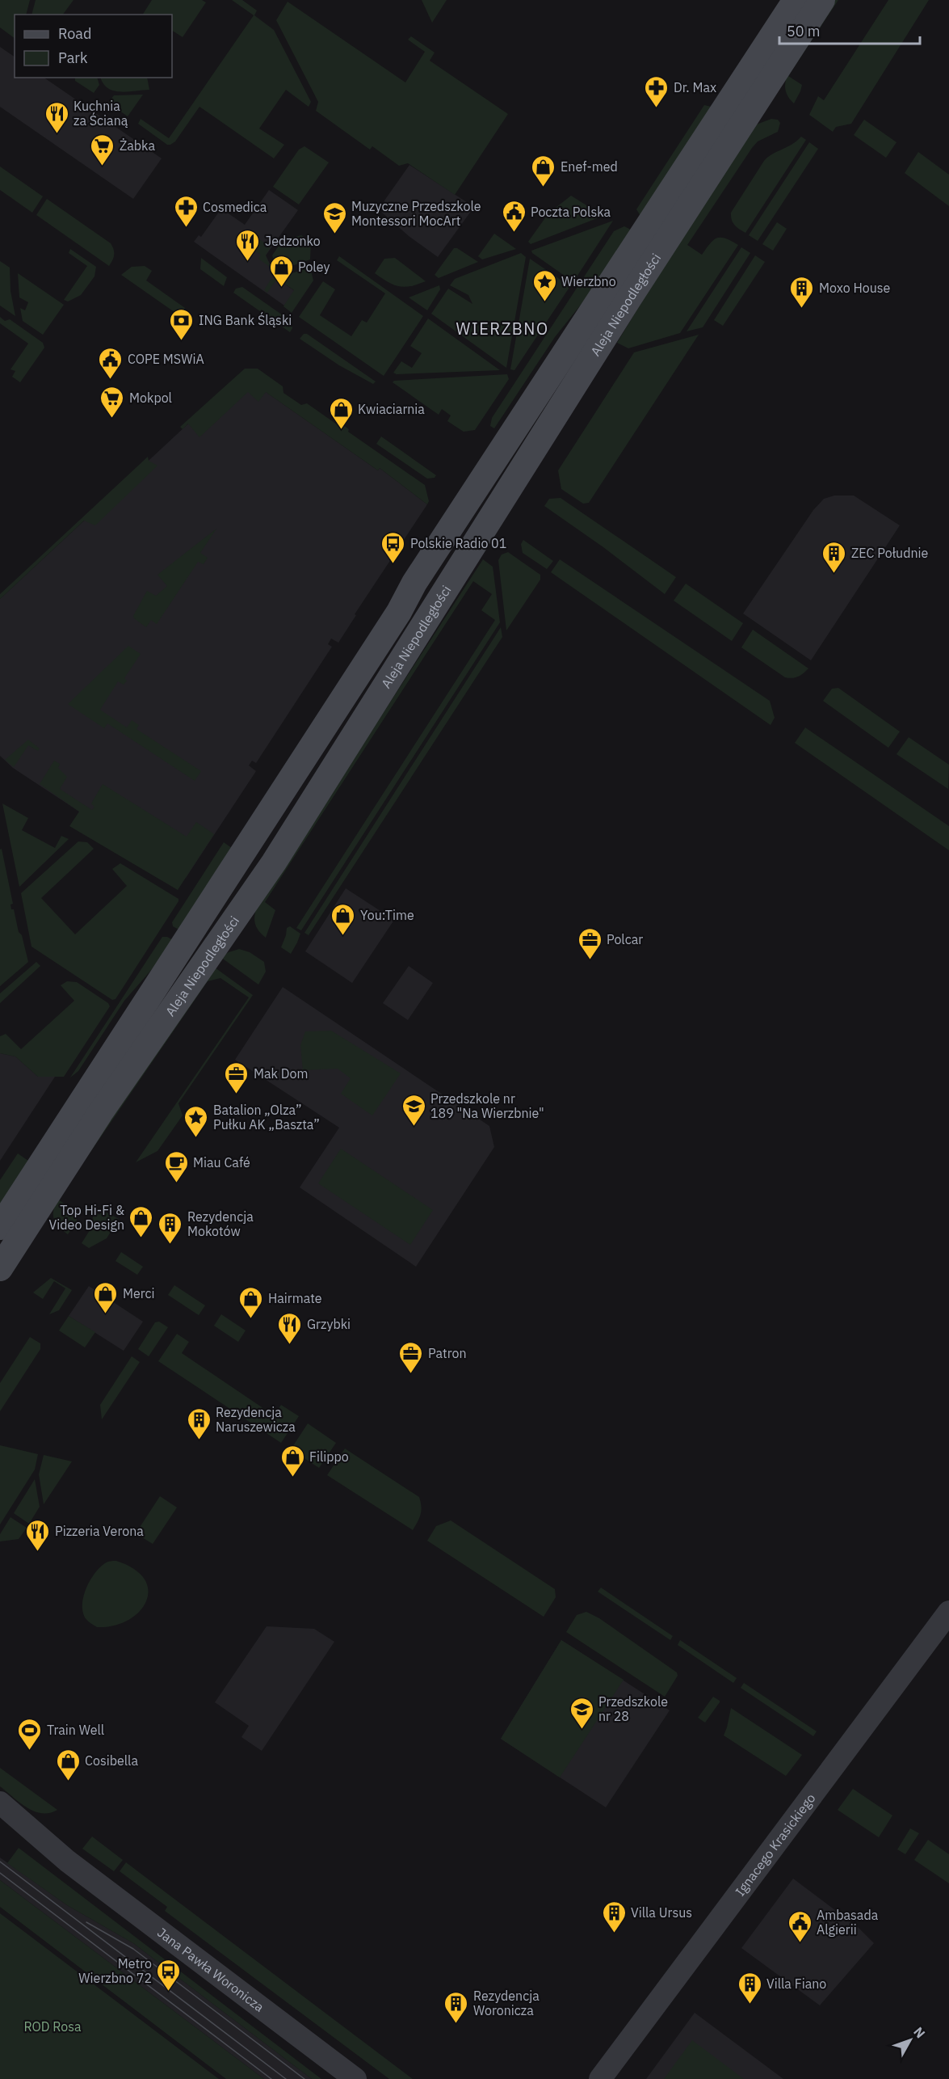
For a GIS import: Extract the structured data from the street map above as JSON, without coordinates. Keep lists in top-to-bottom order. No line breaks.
{"streets":{"main road":["Aleja Niepodległości"],"street":["Ignacego Krasickiego","Jana Pawła Woronicza"]},"districts":["WIERZBNO"],"parks":["ROD Rosa"],"places":{"pharmacy":["Dr. Max","Cosmedica"],"restaurant":["Kuchnia za Ścianą","Jedzonko","Grzybki","Pizzeria Verona"],"supermarket":["Żabka","Mokpol"],"shop":["Enef-med","Poley","Kwiaciarnia","You:Time","Top Hi-Fi & Video Design","Merci","Hairmate","Filippo","Cosibella"],"public building":["Poczta Polska","COPE MSWiA","Ambasada Algierii"],"school or university":["Muzyczne Przedszkole Montessori MocArt","Przedszkole nr 189 \"Na Wierzbnie\"","Przedszkole nr 28"],"place":["Wierzbno","Batalion „Olza” Pułku AK „Baszta”"],"building":["Moxo House","ZEC Południe","Rezydencja Mokotów","Rezydencja Naruszewicza","Villa Ursus","Villa Fiano","Rezydencja Woronicza"],"bank":["ING Bank Śląski"],"bus stop":["Polskie Radio 01","Metro Wierzbno 72"],"office":["Polcar","Mak Dom","Patron"],"cafe":["Miau Café"],"sports":["Train Well"]},"legend":["Road","Park"],"scale_bar":"50 m","north":"top right"}
